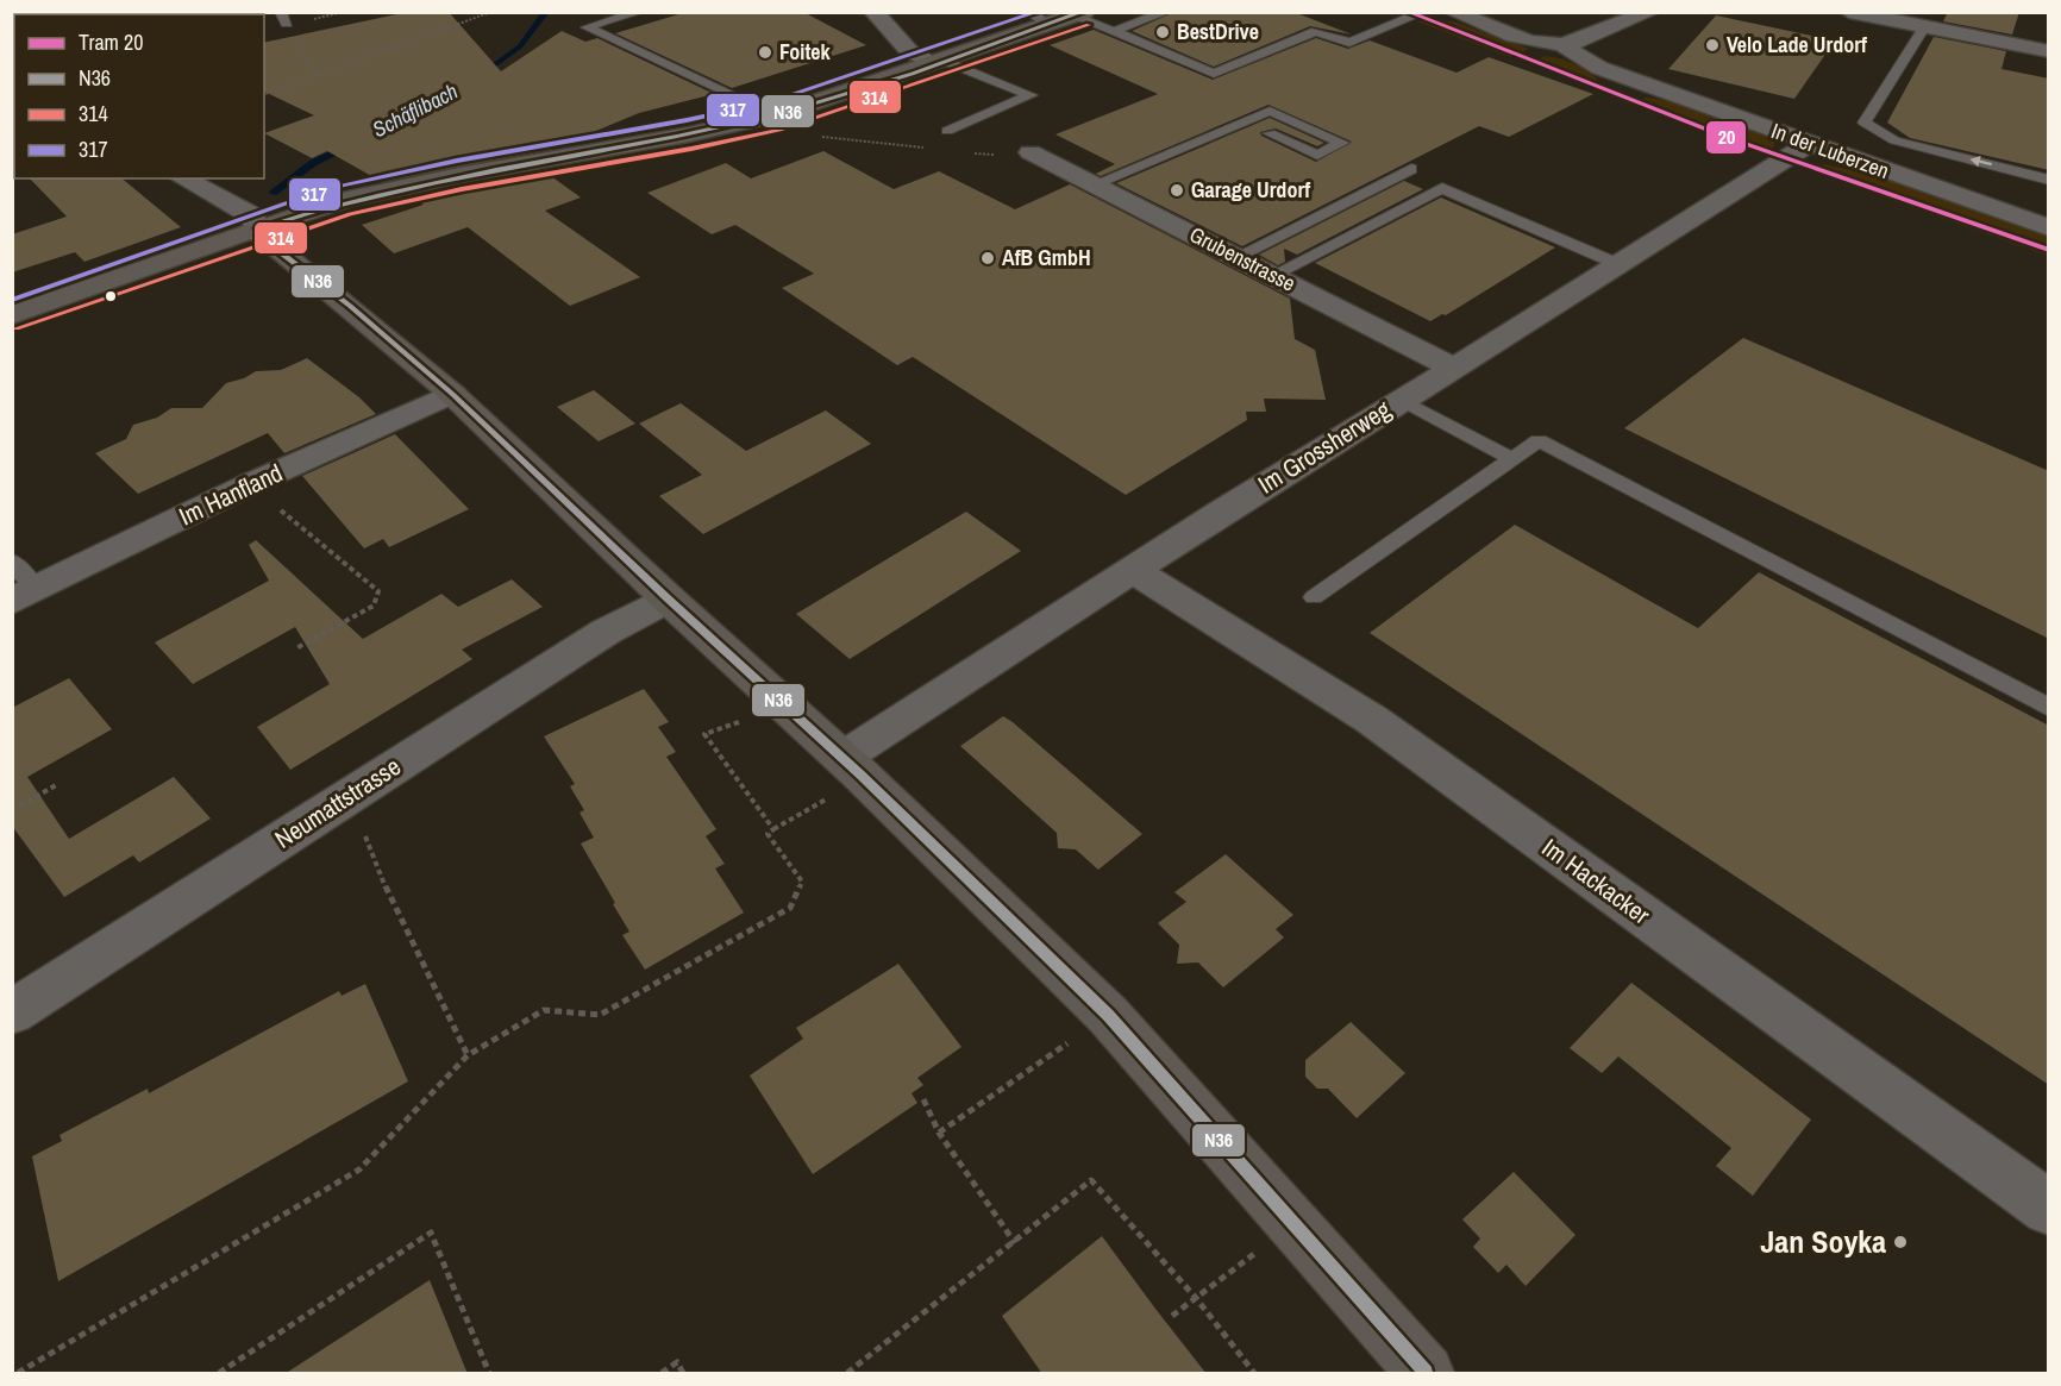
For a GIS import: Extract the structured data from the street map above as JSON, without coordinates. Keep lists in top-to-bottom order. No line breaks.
{"streets":{"street":["In der Luberzen","Grubenstrasse","Im Grossherweg","Im Hanfland","Neumattstrasse","Im Hackacker"]},"crossings":[["In der Luberzen","Im Grossherweg"],["Grubenstrasse","Im Grossherweg"],["Im Grossherweg","Im Hackacker"]],"water":["Schäflibach"],"places":["BestDrive","Velo Lade Urdorf","Foitek","Garage Urdorf","AfB GmbH","Jan Soyka"],"lines":["tram line 20","transit line N36","transit line 317","transit line 314"],"legend":["Tram 20","N36","314","317"]}
